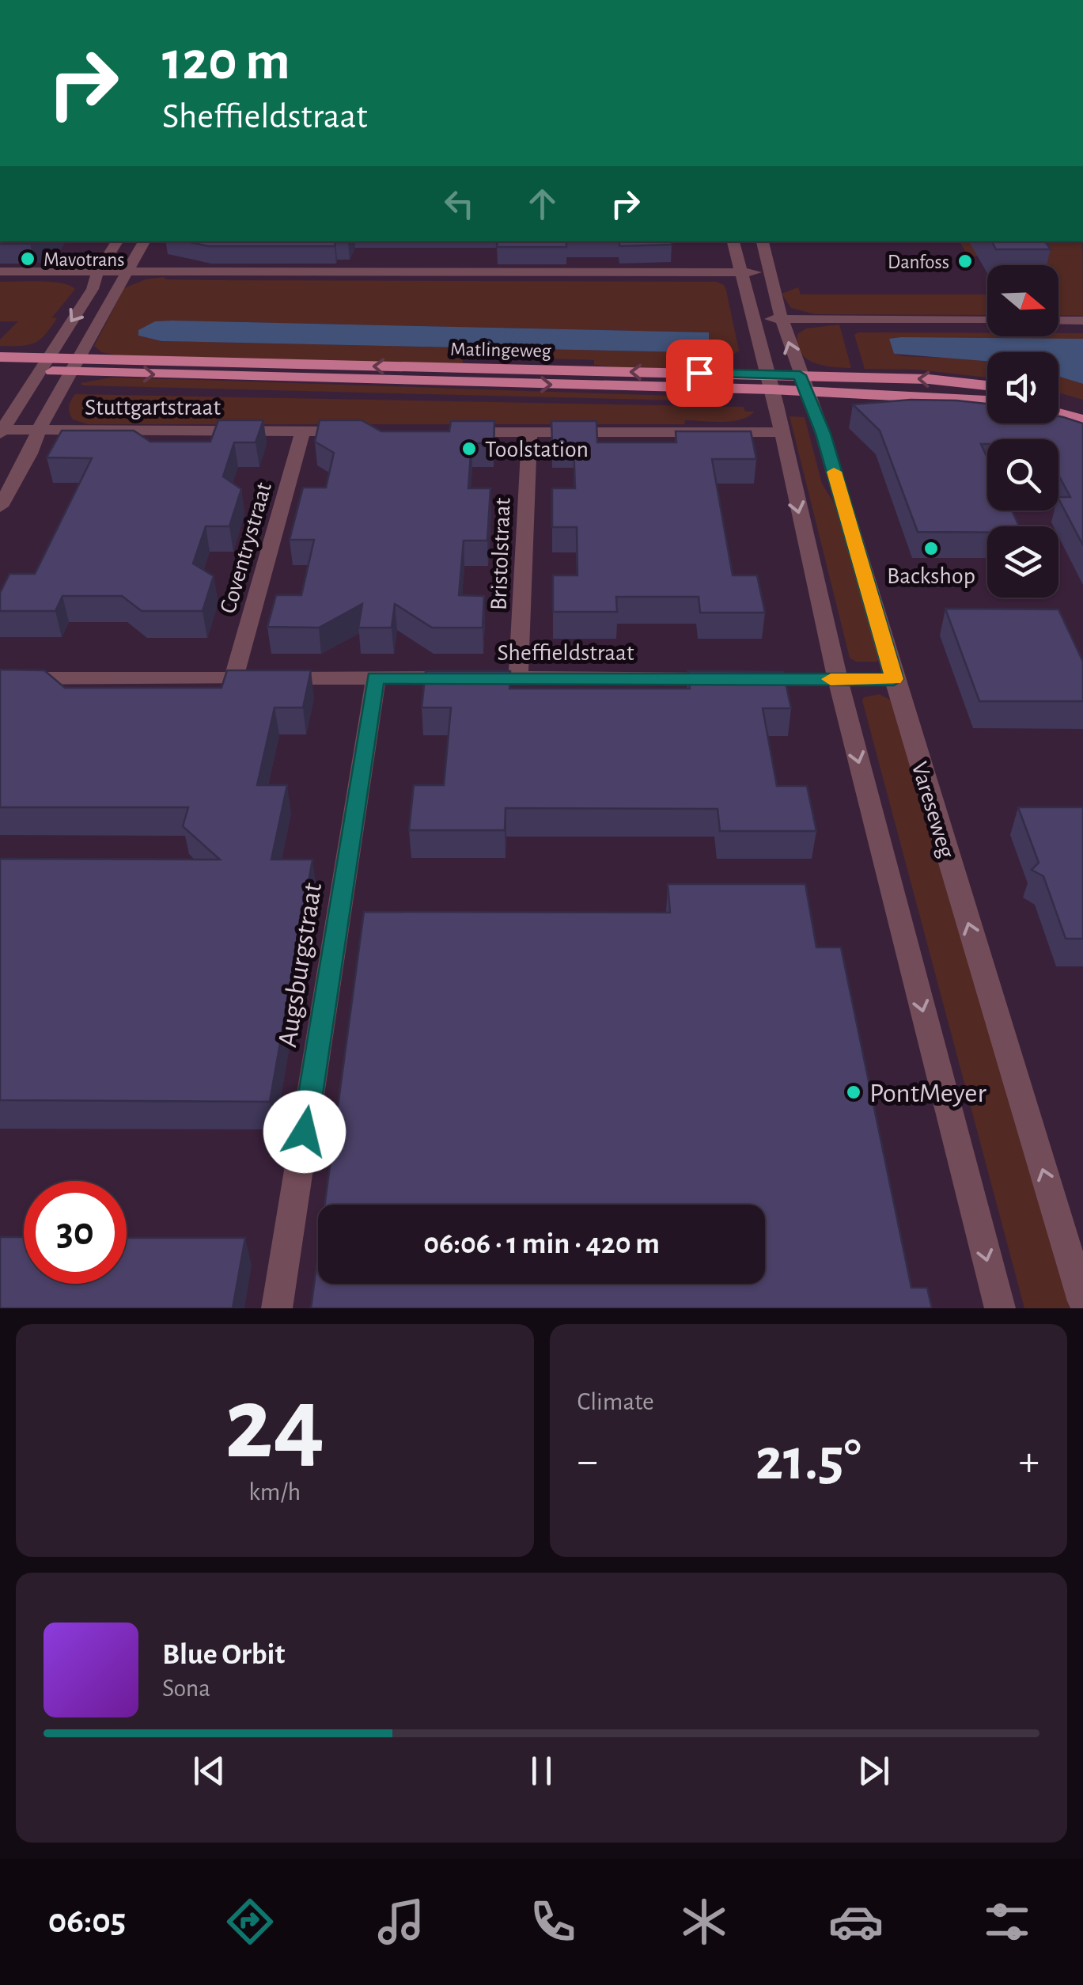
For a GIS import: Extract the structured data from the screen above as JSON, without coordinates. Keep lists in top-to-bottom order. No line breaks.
{"streets":{"main road":["Matlingeweg"],"street":["Stuttgartstraat","Coventrystraat","Bristolstraat","Sheffieldstraat","Vareseweg","Augsburgstraat"]},"crossings":[["Matlingeweg","Vareseweg"],["Stuttgartstraat","Coventrystraat"],["Coventrystraat","Sheffieldstraat"],["Bristolstraat","Sheffieldstraat"],["Sheffieldstraat","Vareseweg"],["Sheffieldstraat","Augsburgstraat"]],"places":["Mavotrans","Danfoss","Toolstation","Backshop","PontMeyer"],"north":"right","page":{"turn":["120 m","Sheffieldstraat"],"limit":"30","trip":"06:06 · 1 min · 420 m","tile":[["24","km/h"],"Climate"],"heat":["−","21.5°","+"],"song":["Blue Orbit","Sona"],"tabs":"06:05"}}
